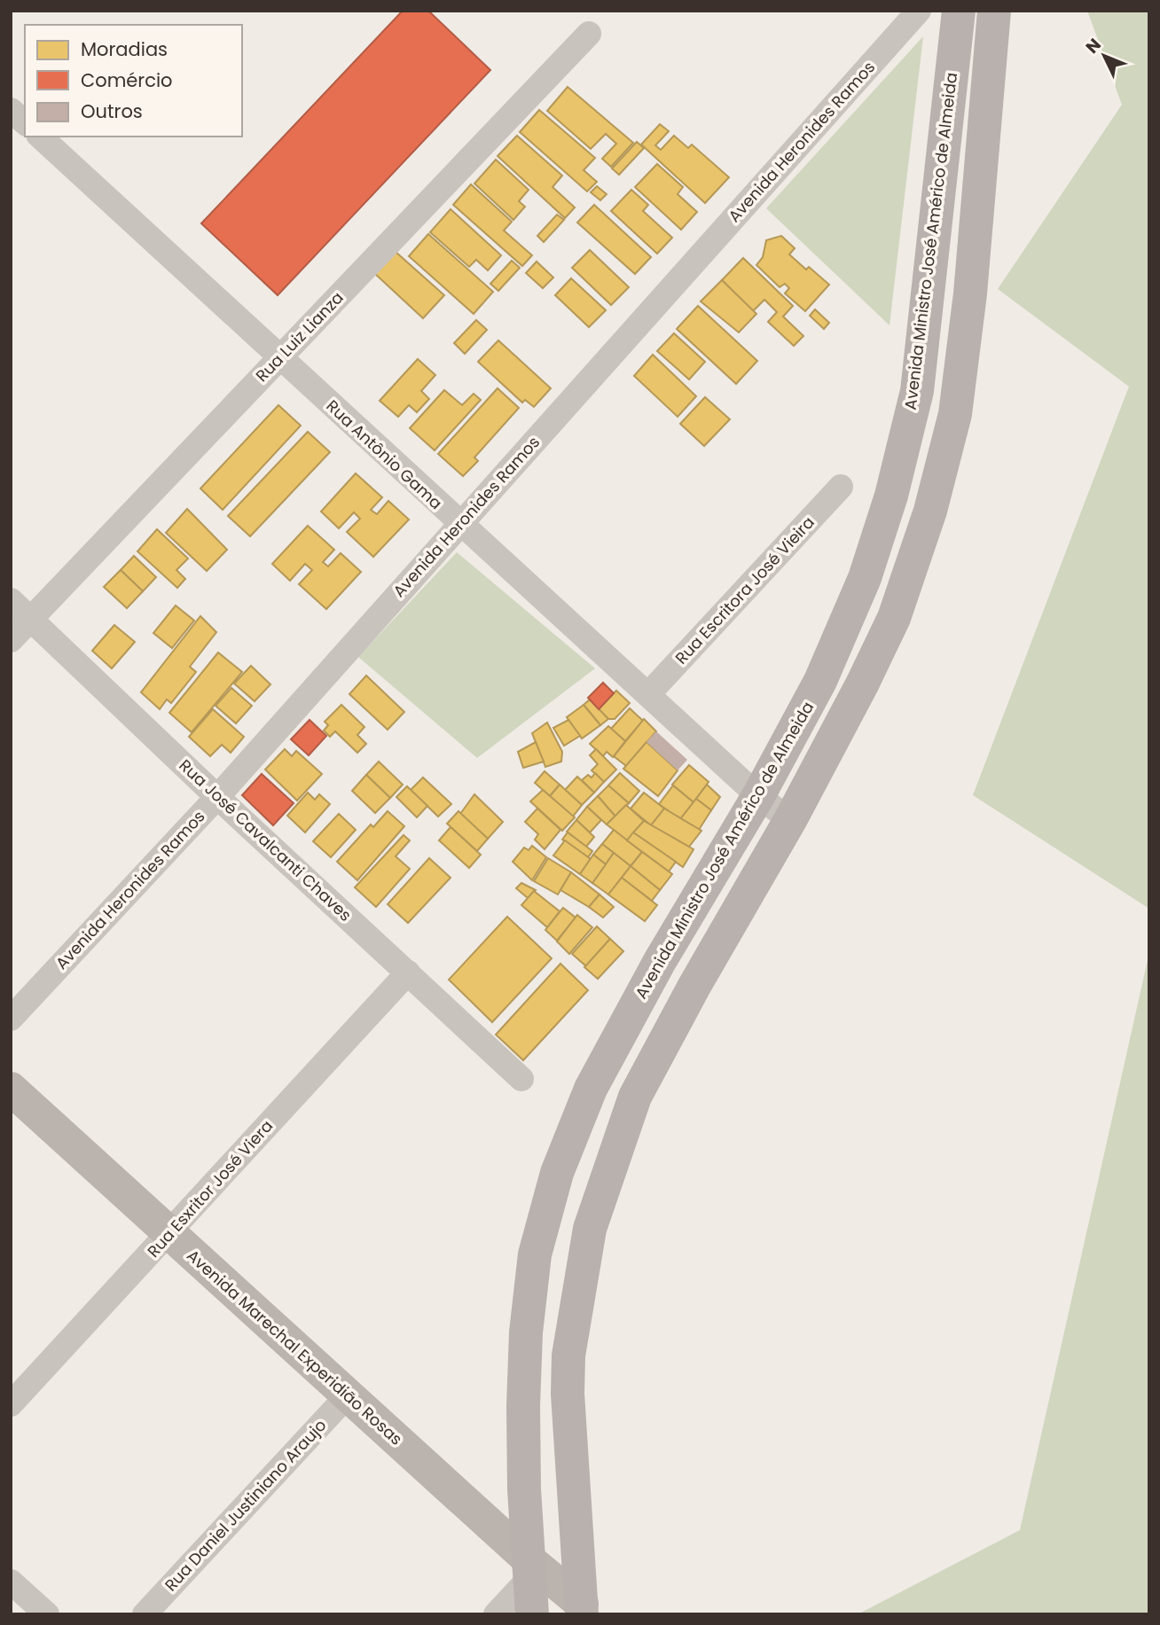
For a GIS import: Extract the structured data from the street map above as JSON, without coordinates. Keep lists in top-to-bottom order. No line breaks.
{"streets":{"main road":["Avenida Ministro José Américo de Almeida","Avenida Marechal Experidião Rosas"],"street":["Avenida Heronides Ramos","Rua Luiz Lianza","Rua Antônio Gama","Rua Escritora José Vieira","Rua José Cavalcanti Chaves","Rua Esxritor José Viera","Rua Daniel Justiniano Araujo"]},"crossings":[["Avenida Heronides Ramos","Rua Antônio Gama"],["Avenida Heronides Ramos","Rua José Cavalcanti Chaves"],["Avenida Ministro José Américo de Almeida","Rua Antônio Gama"],["Avenida Ministro José Américo de Almeida","Avenida Marechal Experidião Rosas"],["Rua Luiz Lianza","Rua Antônio Gama"],["Rua Luiz Lianza","Rua José Cavalcanti Chaves"],["Rua Antônio Gama","Rua Escritora José Vieira"],["Rua José Cavalcanti Chaves","Rua Esxritor José Viera"],["Rua Esxritor José Viera","Avenida Marechal Experidião Rosas"],["Avenida Marechal Experidião Rosas","Rua Daniel Justiniano Araujo"]],"legend":["Moradias","Comércio","Outros"],"north":"top left"}
